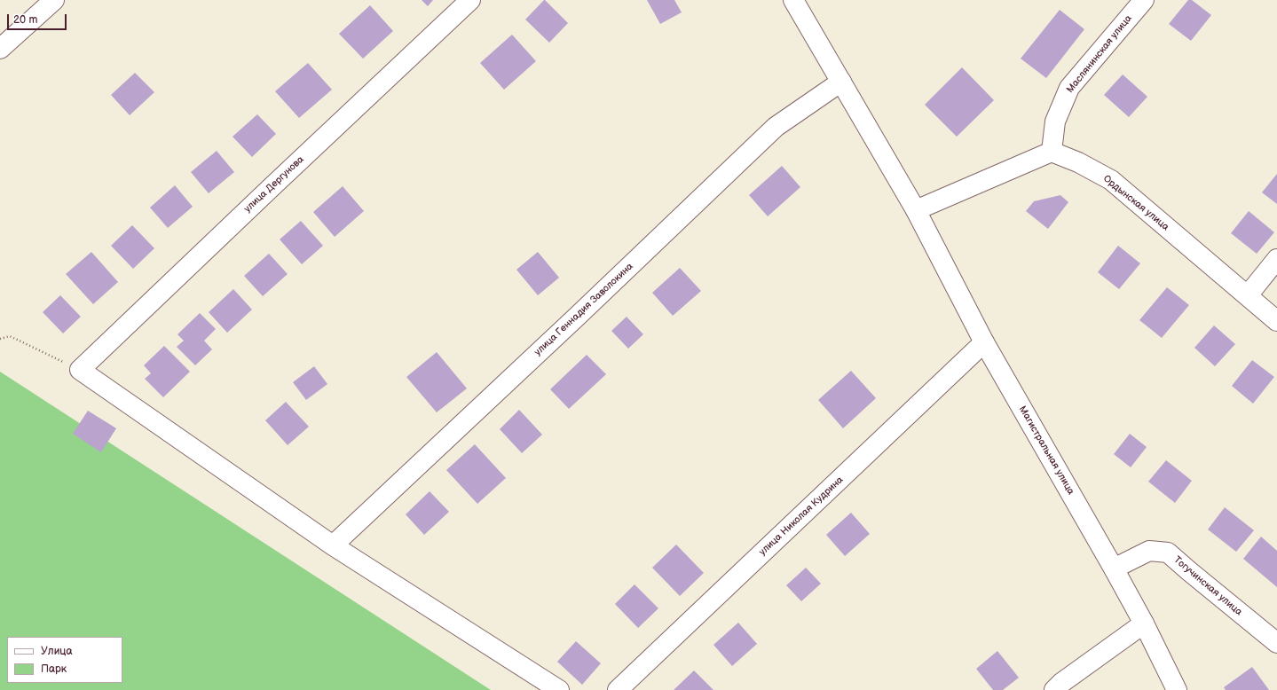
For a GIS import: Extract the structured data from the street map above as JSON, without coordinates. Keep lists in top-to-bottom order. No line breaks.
{"streets":{"street":["Маслянинская улица","улица Дергунова","Ордынская улица","улица Геннадия Заволокина","Магистральная улица","улица Николая Кудрина","Тогучинская улица"]},"crossings":[["Маслянинская улица","Ордынская улица"],["улица Геннадия Заволокина","Магистральная улица"],["Магистральная улица","улица Николая Кудрина"],["Магистральная улица","Тогучинская улица"]],"legend":["Улица","Парк"],"scale_bar":"20 m"}
